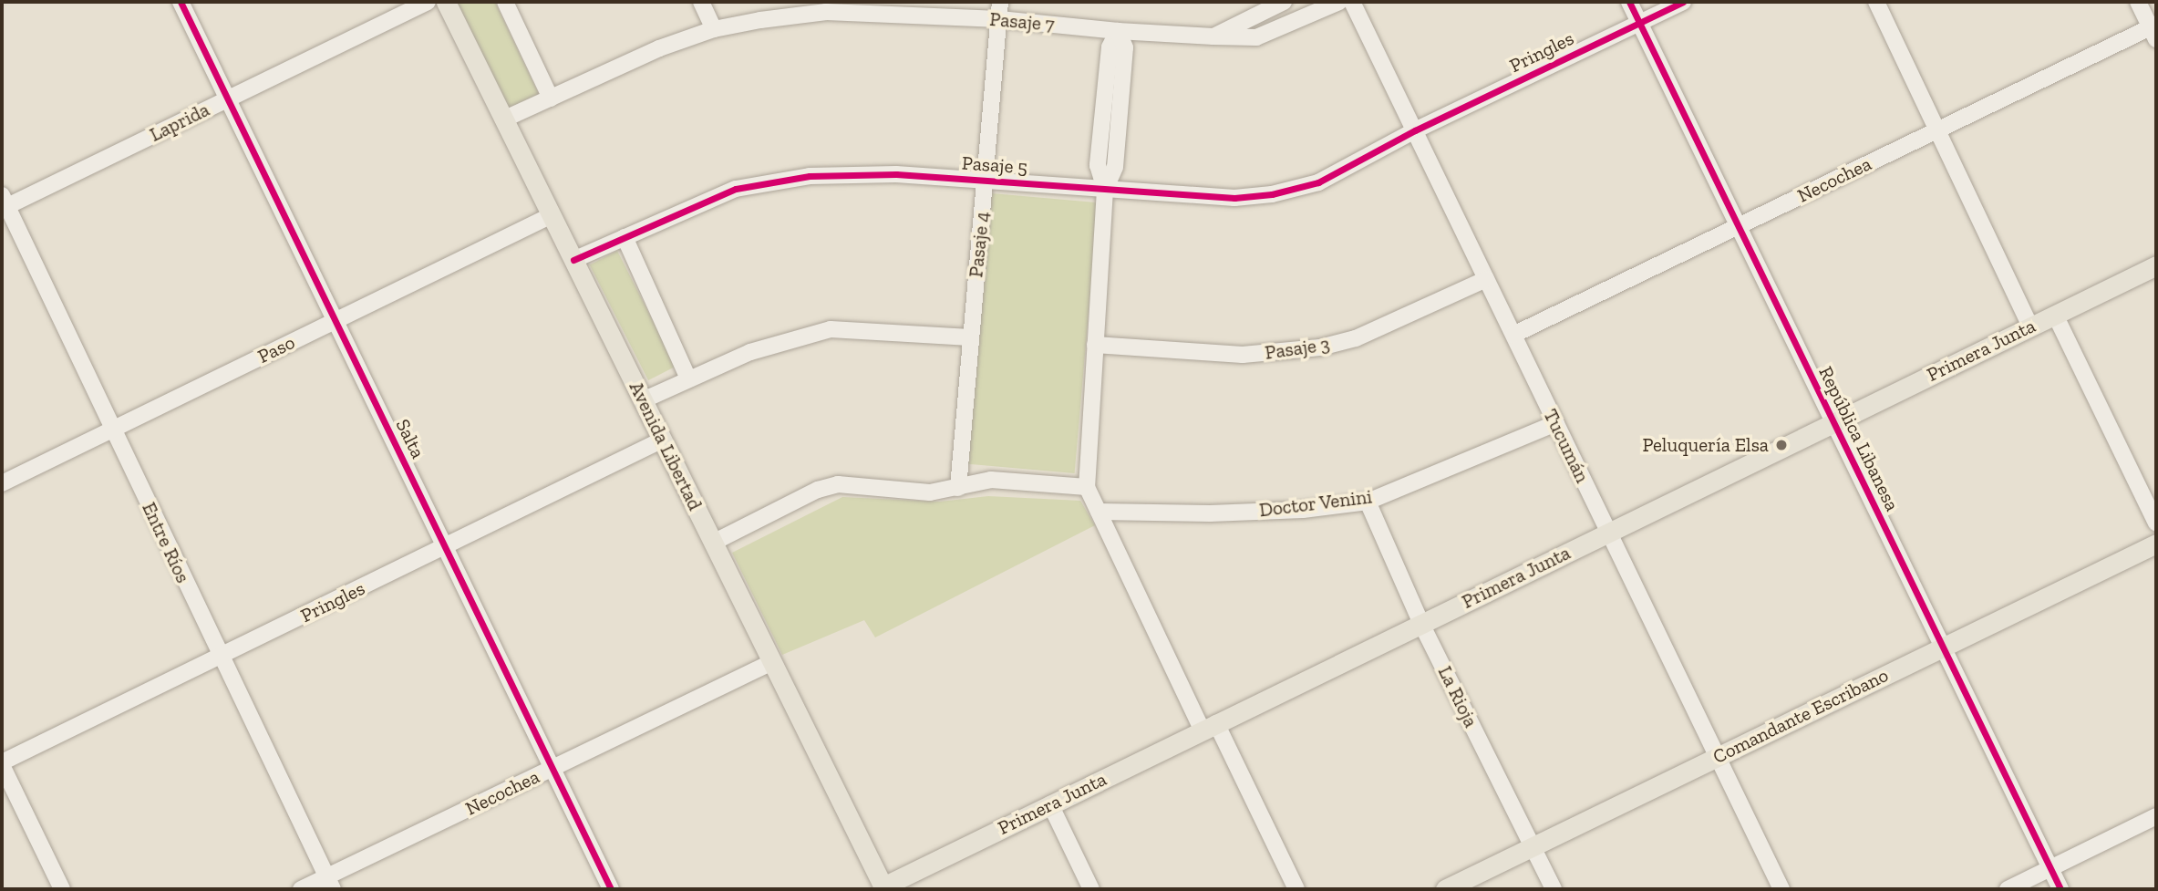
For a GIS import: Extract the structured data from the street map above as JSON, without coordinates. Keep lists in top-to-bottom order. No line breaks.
{"streets":{"main road":["Primera Junta","Avenida Libertad","Comandante Escribano"],"street":["Pasaje 7","Pringles","Laprida","Pasaje 5","Necochea","Pasaje 4","Pasaje 3","Paso","Salta","República Libanesa","Tucumán","Doctor Venini","Entre Ríos","La Rioja"]},"crossings":[["Pasaje 7","Pasaje 4"],["Pasaje 7","Avenida Libertad"],["Pringles","Pasaje 5"],["Pringles","Salta"],["Pringles","República Libanesa"],["Pringles","Avenida Libertad"],["Pringles","Tucumán"],["Pringles","Entre Ríos"],["Laprida","Salta"],["Laprida","Entre Ríos"],["Pasaje 5","Pasaje 4"],["Pasaje 5","Avenida Libertad"],["Pasaje 5","Tucumán"],["Necochea","Salta"],["Necochea","República Libanesa"],["Necochea","Avenida Libertad"],["Necochea","Tucumán"],["Necochea","Entre Ríos"],["Pasaje 3","Tucumán"],["Paso","Salta"],["Paso","Avenida Libertad"],["Paso","Entre Ríos"],["Primera Junta","República Libanesa"],["Primera Junta","Avenida Libertad"],["Primera Junta","Tucumán"],["Primera Junta","La Rioja"],["República Libanesa","Comandante Escribano"],["Tucumán","Doctor Venini"],["Tucumán","Comandante Escribano"],["Doctor Venini","La Rioja"],["La Rioja","Comandante Escribano"]],"places":["Peluquería Elsa"]}
